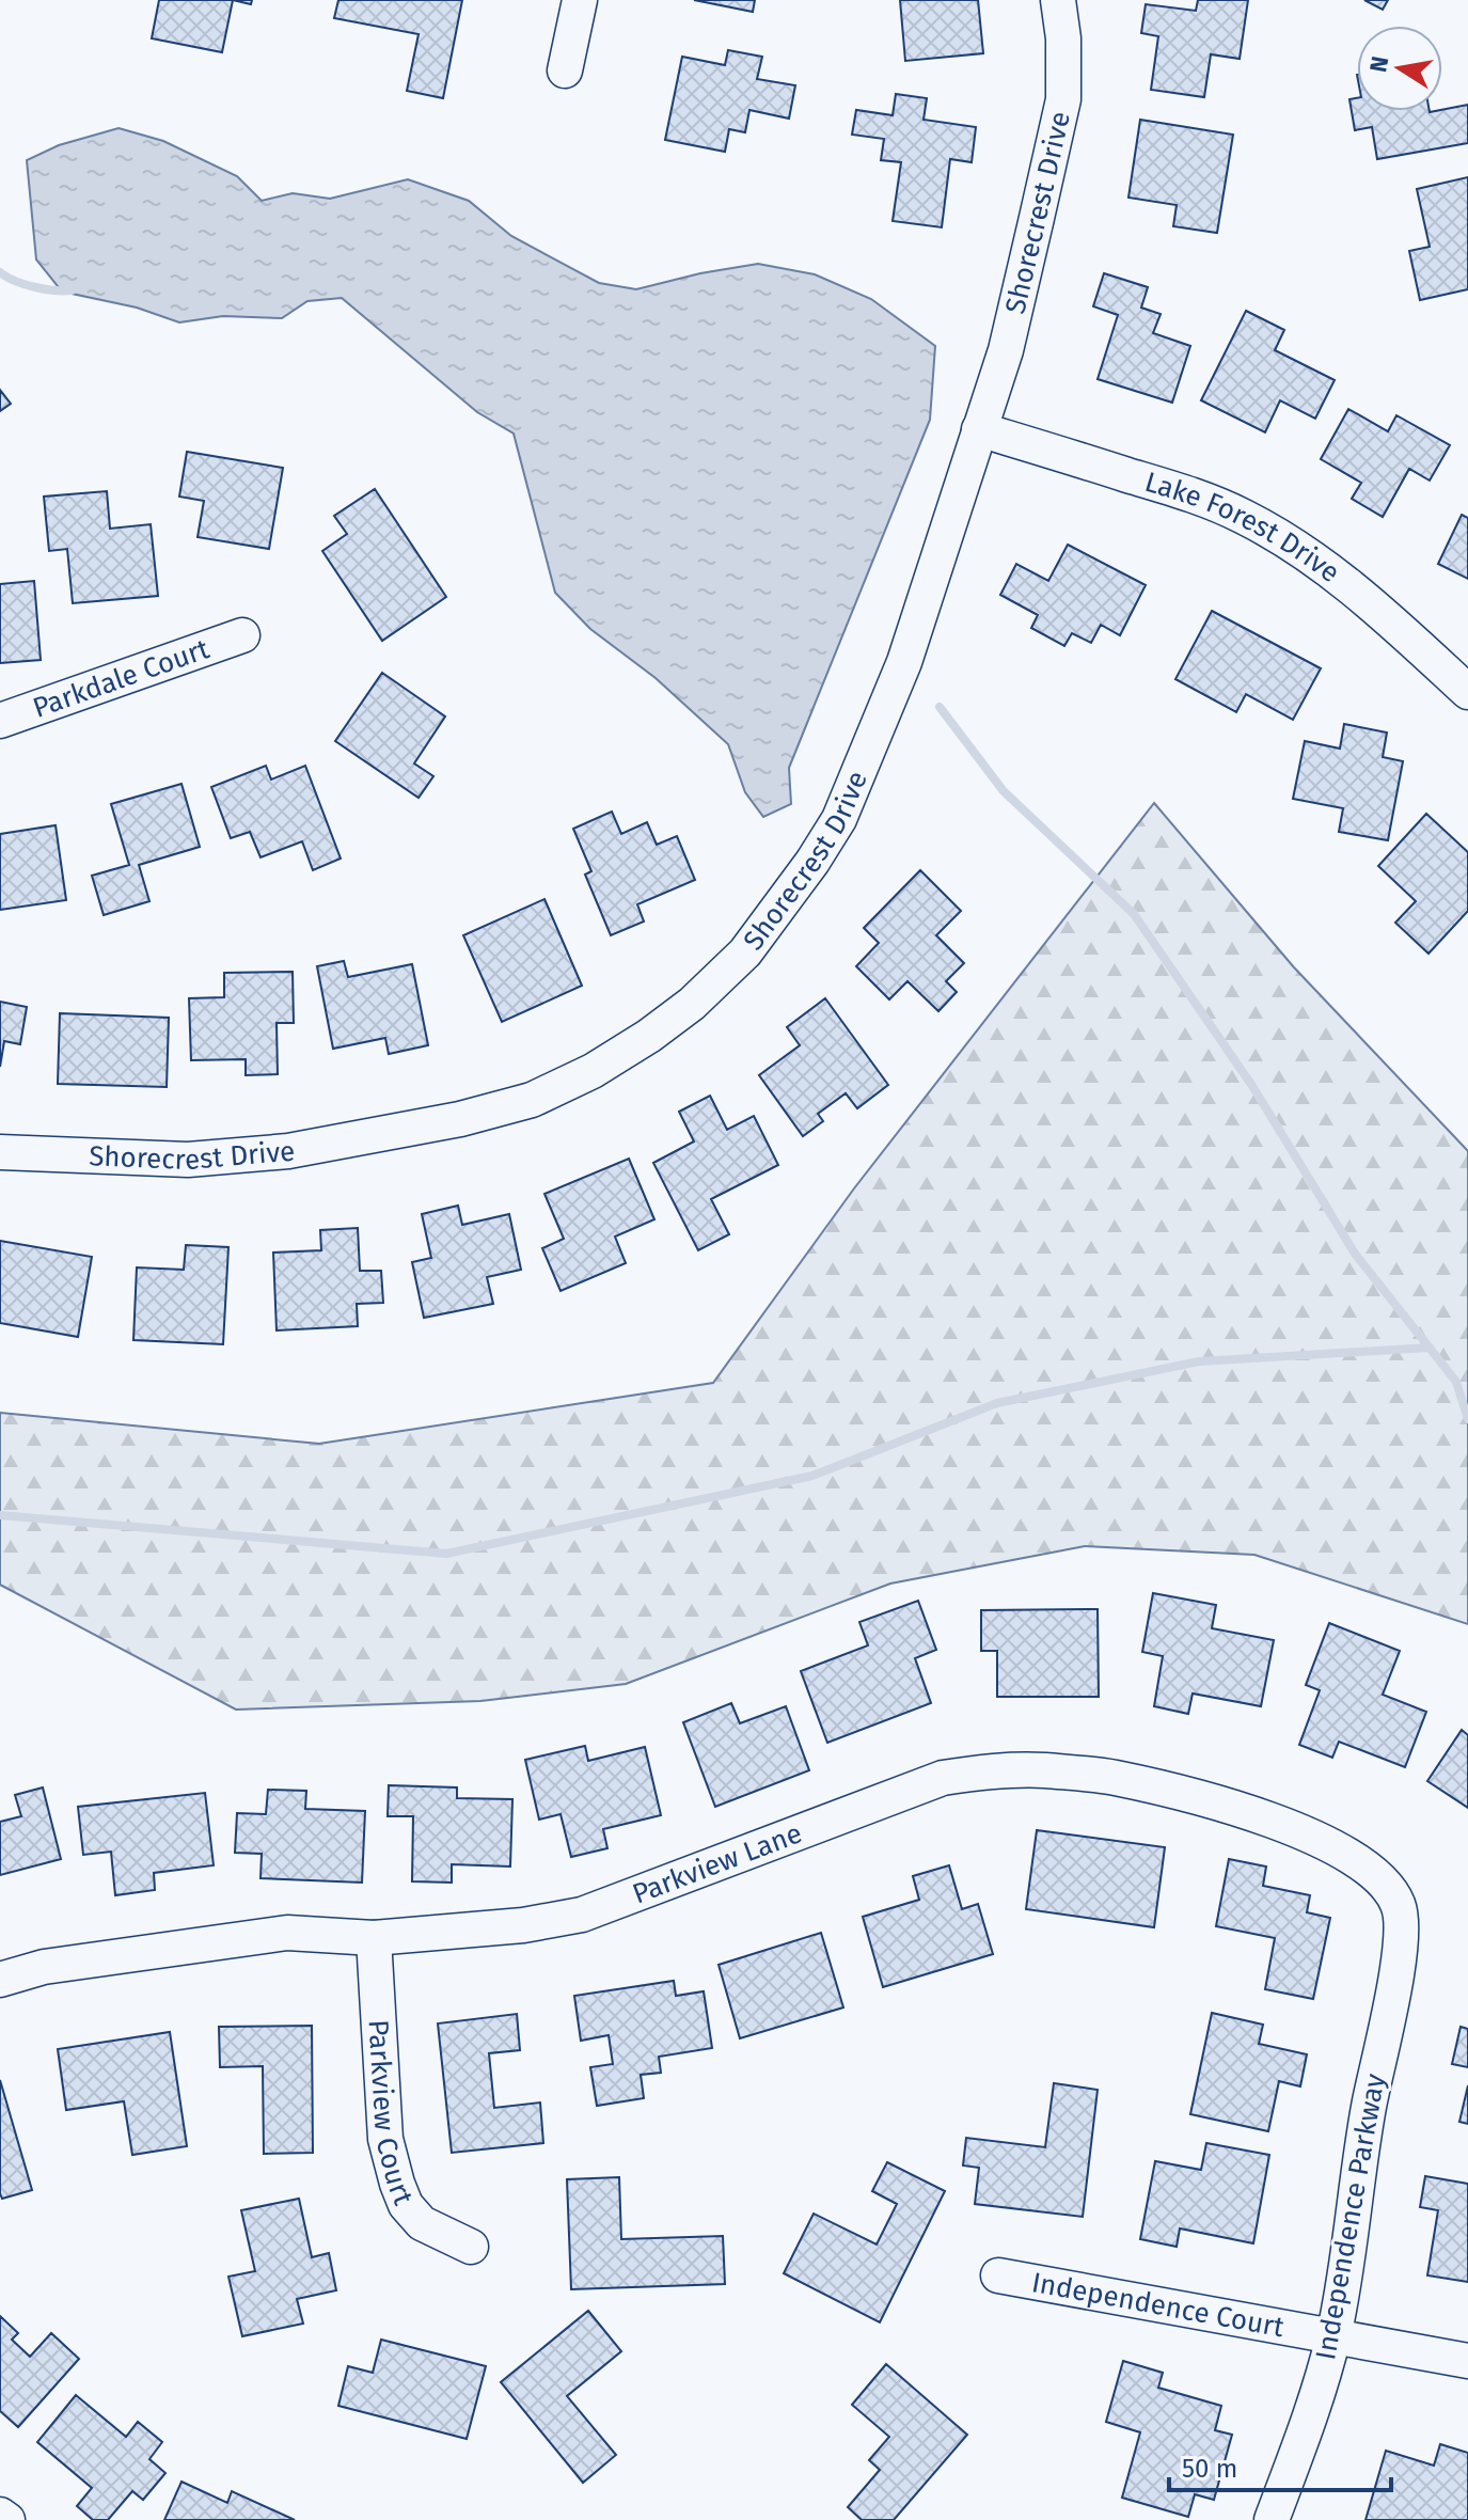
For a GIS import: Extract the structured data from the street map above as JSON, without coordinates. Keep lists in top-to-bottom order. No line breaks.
{"streets":{"street":["Shorecrest Drive","Lake Forest Drive","Parkdale Court","Parkview Lane","Parkview Court","Independence Parkway","Independence Court"]},"crossings":[["Shorecrest Drive","Lake Forest Drive"],["Parkview Lane","Parkview Court"],["Parkview Lane","Independence Parkway"],["Independence Parkway","Independence Court"]],"scale_bar":"50 m","north":"left"}
